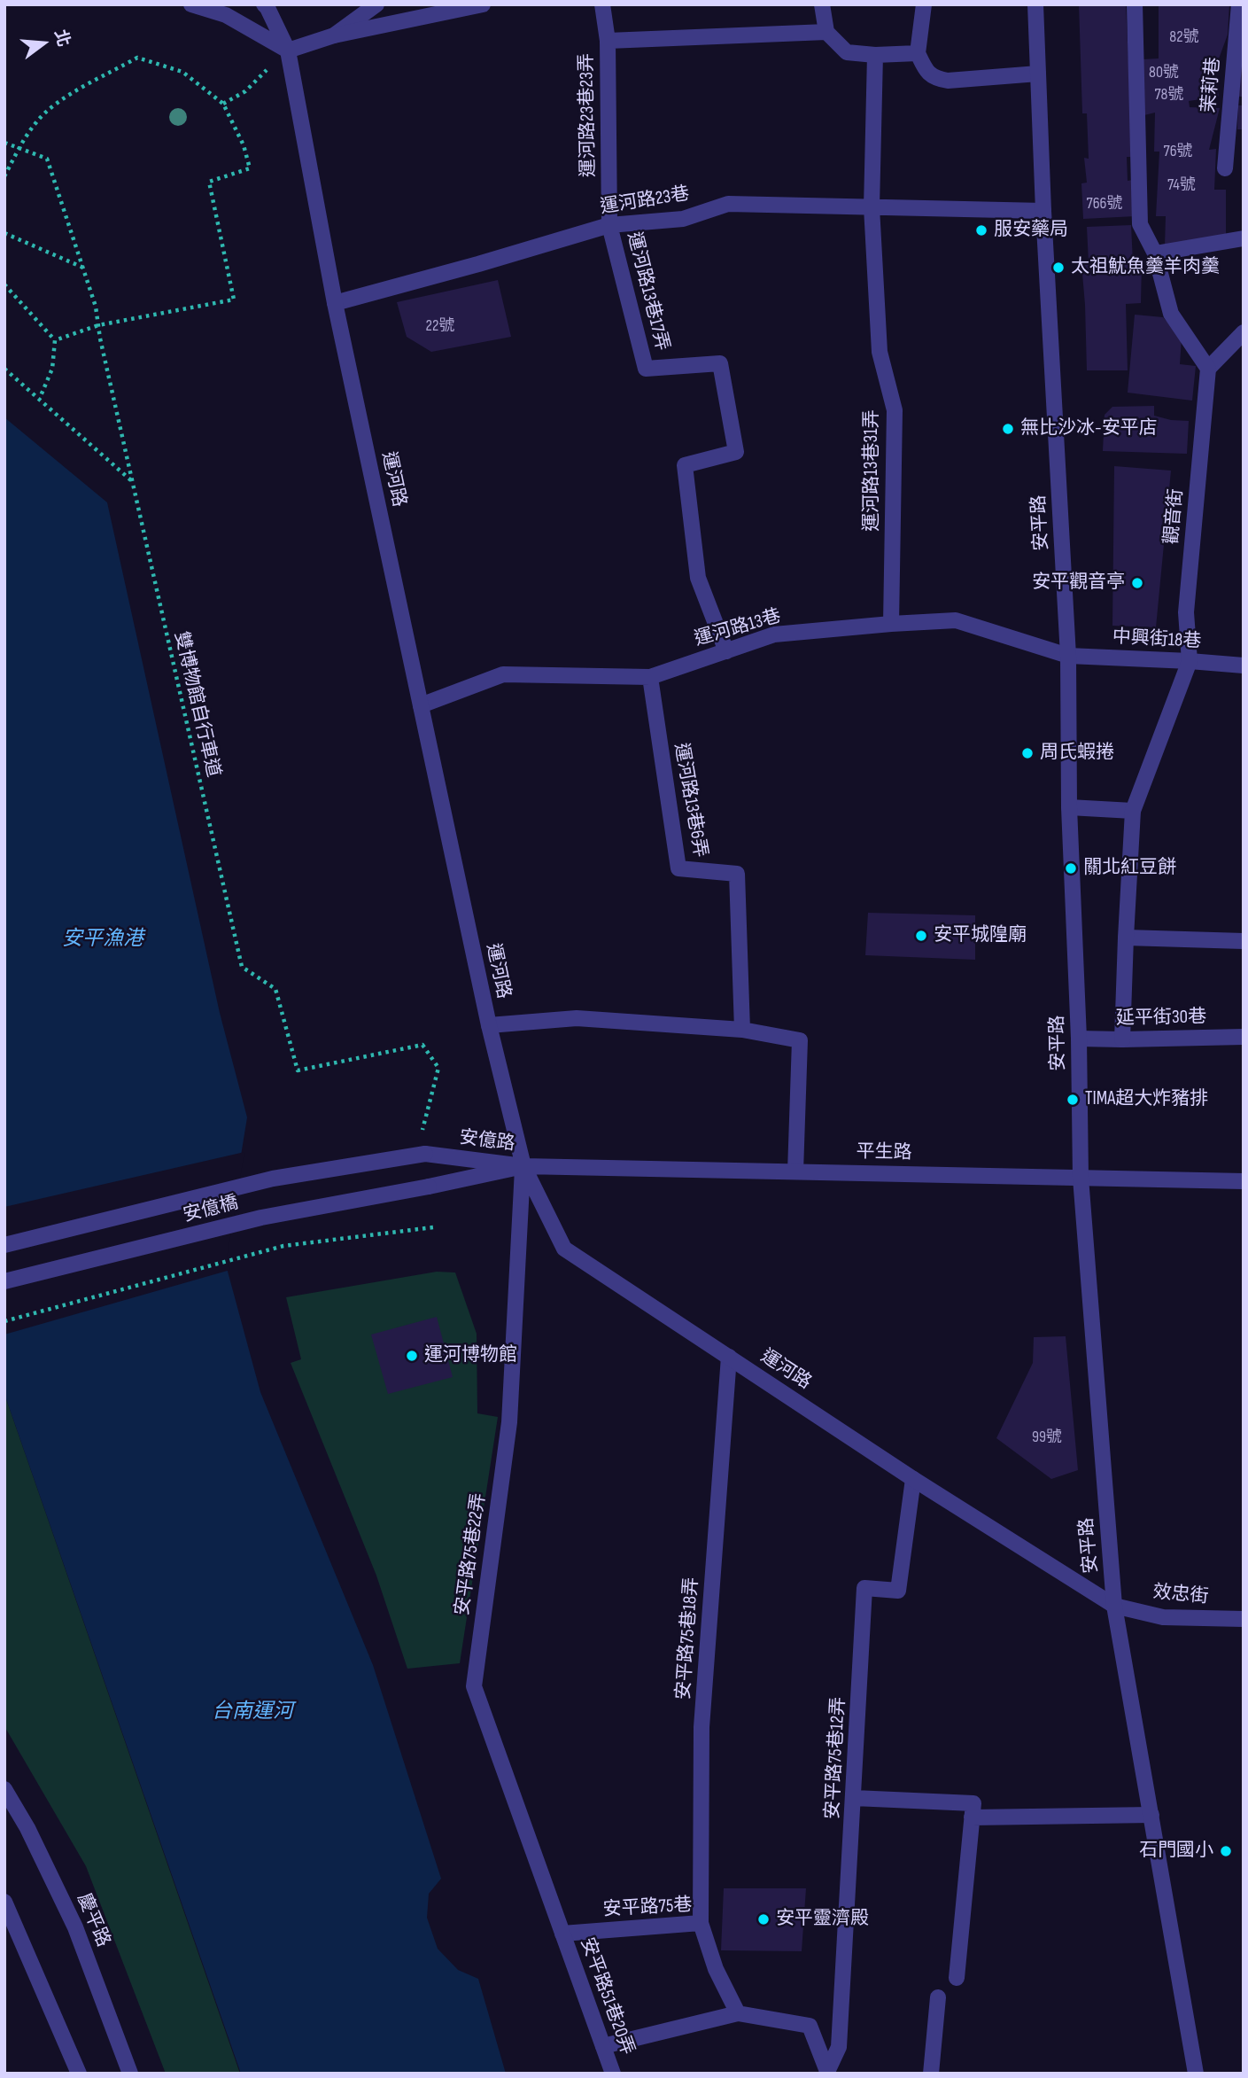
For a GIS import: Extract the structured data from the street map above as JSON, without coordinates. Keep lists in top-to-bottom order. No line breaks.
{"streets":{"street":["茉莉巷","運河路23巷23弄","運河路23巷","運河路13巷17弄","運河路13巷31弄","運河路","觀音街","安平路","運河路13巷","中興街18巷","運河路13巷6弄","延平街30巷","安億路","平生路","安億橋","安平路75巷22弄","效忠街","安平路75巷18弄","安平路75巷12弄","安平路75巷","慶平路","安平路51巷20弄"],"path":["雙博物館自行車道"]},"crossings":[["運河路23巷23弄","運河路23巷"],["運河路23巷23弄","運河路13巷17弄"],["運河路23巷","運河路13巷17弄"],["運河路23巷","運河路13巷31弄"],["運河路23巷","運河路"],["運河路23巷","安平路"],["運河路13巷17弄","運河路13巷"],["運河路13巷31弄","運河路13巷"],["運河路","安平路"],["運河路","運河路13巷"],["運河路","安億路"],["運河路","平生路"],["運河路","安平路75巷22弄"],["運河路","效忠街"],["運河路","安平路75巷18弄"],["運河路","安平路75巷12弄"],["觀音街","中興街18巷"],["觀音街","延平街30巷"],["安平路","運河路13巷"],["安平路","中興街18巷"],["安平路","延平街30巷"],["安平路","平生路"],["安平路","效忠街"],["運河路13巷","中興街18巷"],["運河路13巷","運河路13巷6弄"],["安億路","平生路"],["安億路","安億橋"],["安億路","安平路75巷22弄"],["平生路","安平路75巷22弄"],["安平路75巷22弄","安平路75巷"],["安平路75巷22弄","安平路51巷20弄"],["安平路75巷18弄","安平路75巷"],["安平路75巷","安平路51巷20弄"]],"water":["安平漁港","台南運河"],"places":["服安藥局","太祖魷魚羹羊肉羹","無比沙冰-安平店","安平觀音亭","周氏蝦捲","關北紅豆餅","安平城隍廟","TIMA超大炸豬排","運河博物館","石門國小","安平靈濟殿"],"house_numbers":["82號","80號","78號","76號","74號","766號","22號","99號"],"north":"right"}
